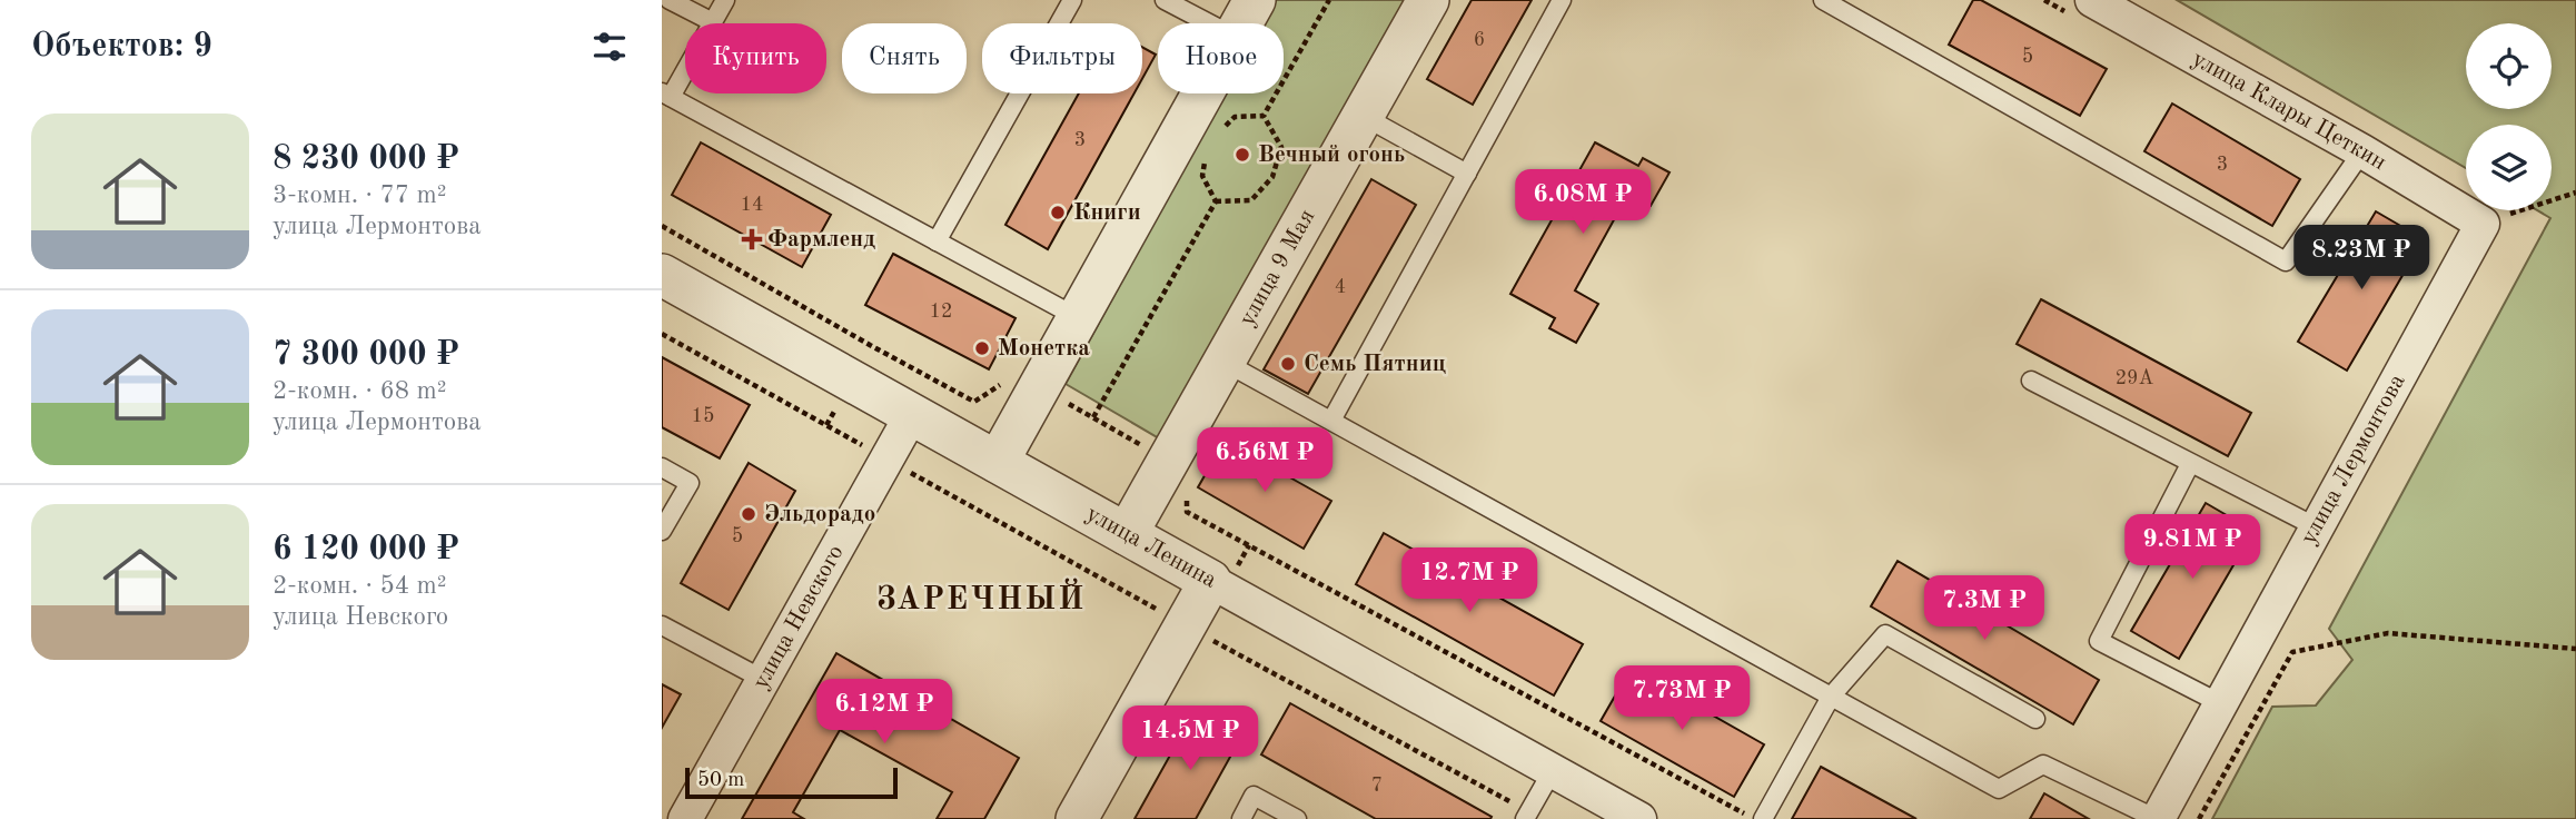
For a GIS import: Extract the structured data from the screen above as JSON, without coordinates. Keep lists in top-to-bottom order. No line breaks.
{"streets":{"street":["улица Клары Цеткин","улица 9 Мая","улица Лермонтова","улица Ленина","улица Невского"]},"crossings":[["улица Клары Цеткин","улица Лермонтова"],["улица 9 Мая","улица Ленина"],["улица Ленина","улица Невского"]],"districts":["ЗАРЕЧНЫЙ"],"places":{"other":["Вечный огонь","Книги","Монетка","Семь Пятниц","Эльдорадо"],"health":["Фармленд"]},"house_numbers":["6","5","3","3","14","4","12","29А","15","5","7"],"scale_bar":"50 m","page":{"heading":"Объектов: 9","chip":["Купить","Снять","Фильтры","Новое"],"list":[{"name":"8 230 000 ₽","note":"3-комн. · 77 m² · улица Лермонтова"},{"name":"7 300 000 ₽","note":"2-комн. · 68 m² · улица Лермонтова"},{"name":"6 120 000 ₽","note":"2-комн. · 54 m² · улица Невского"}],"price":["6.08M ₽","8.23M ₽","6.56M ₽","9.81M ₽","12.7M ₽","7.3M ₽","7.73M ₽","6.12M ₽","14.5M ₽"],"scale":"50 m"}}
